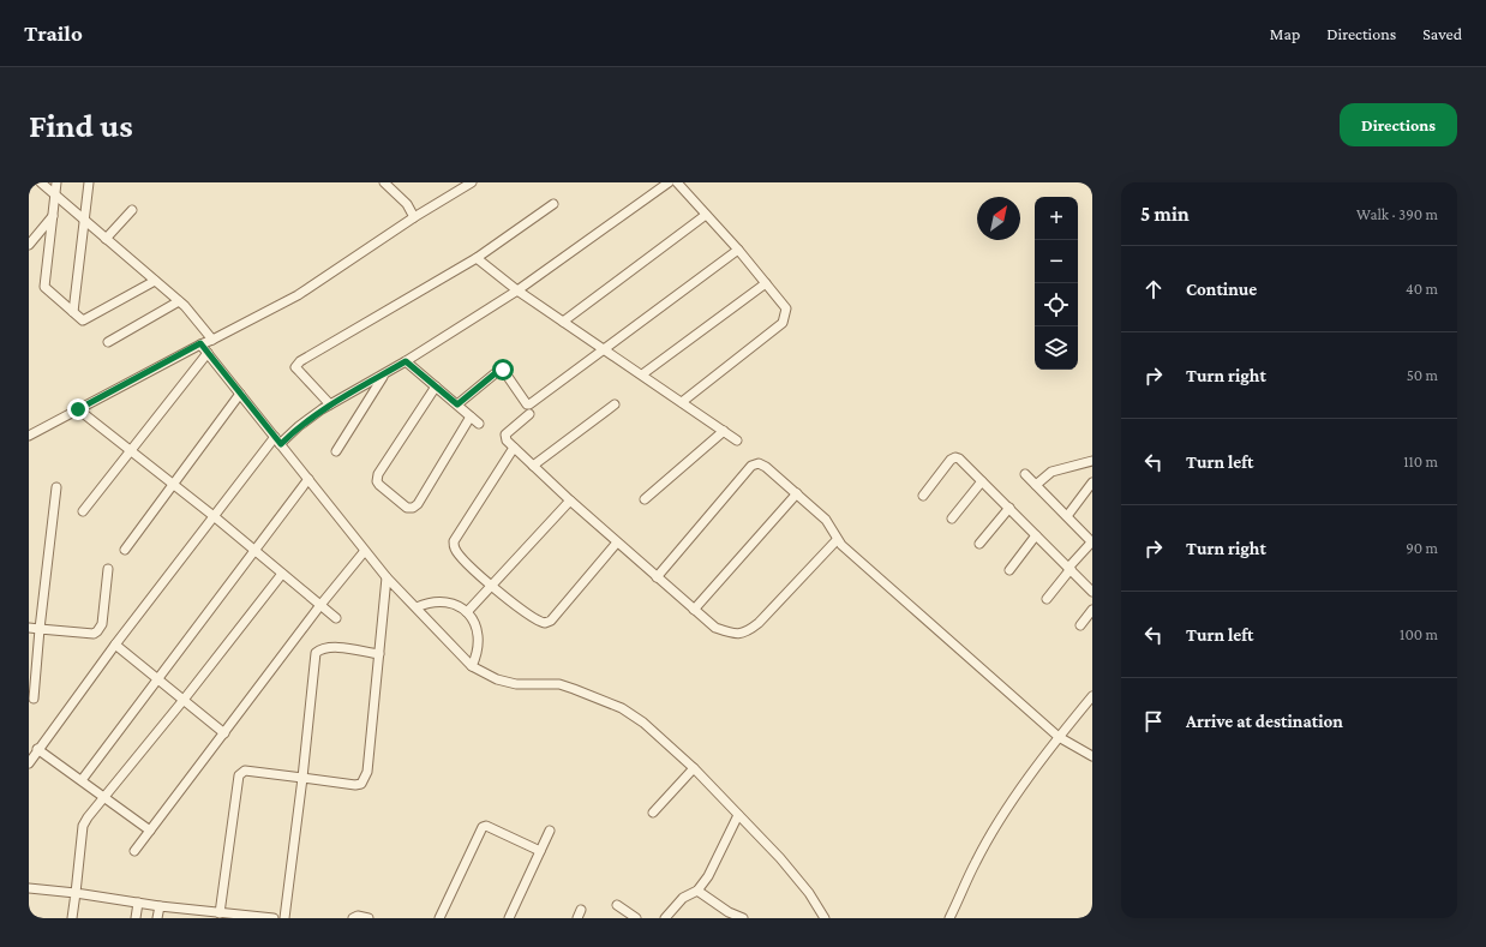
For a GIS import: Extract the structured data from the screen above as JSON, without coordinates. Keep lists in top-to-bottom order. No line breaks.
{"north":"top right","page":{"header":"Trailo","nav":["Map","Directions","Saved"],"buttons":"Directions","title":"Find us","heading":["5 min","Walk · 390 m"],"map_buttons":["+","−"],"list":[["Continue","40 m"],["Turn right","50 m"],["Turn left","110 m"],["Turn right","90 m"],["Turn left","100 m"],"Arrive at destination"]}}
